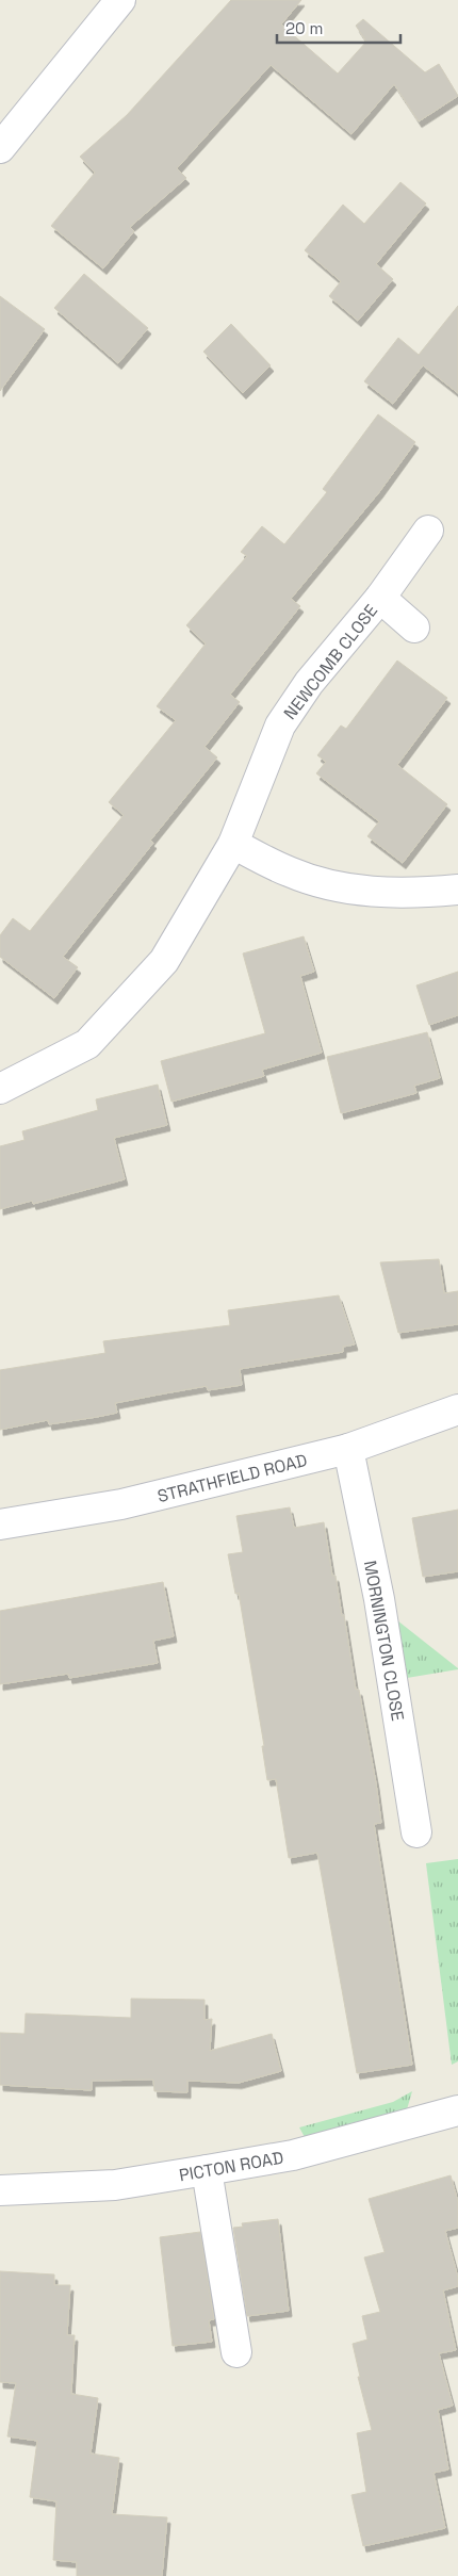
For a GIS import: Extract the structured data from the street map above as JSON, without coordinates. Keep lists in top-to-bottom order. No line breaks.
{"streets":{"street":["NEWCOMB CLOSE","STRATHFIELD ROAD","MORNINGTON CLOSE","PICTON ROAD"]},"crossings":[["STRATHFIELD ROAD","MORNINGTON CLOSE"]],"scale_bar":"20 m"}
